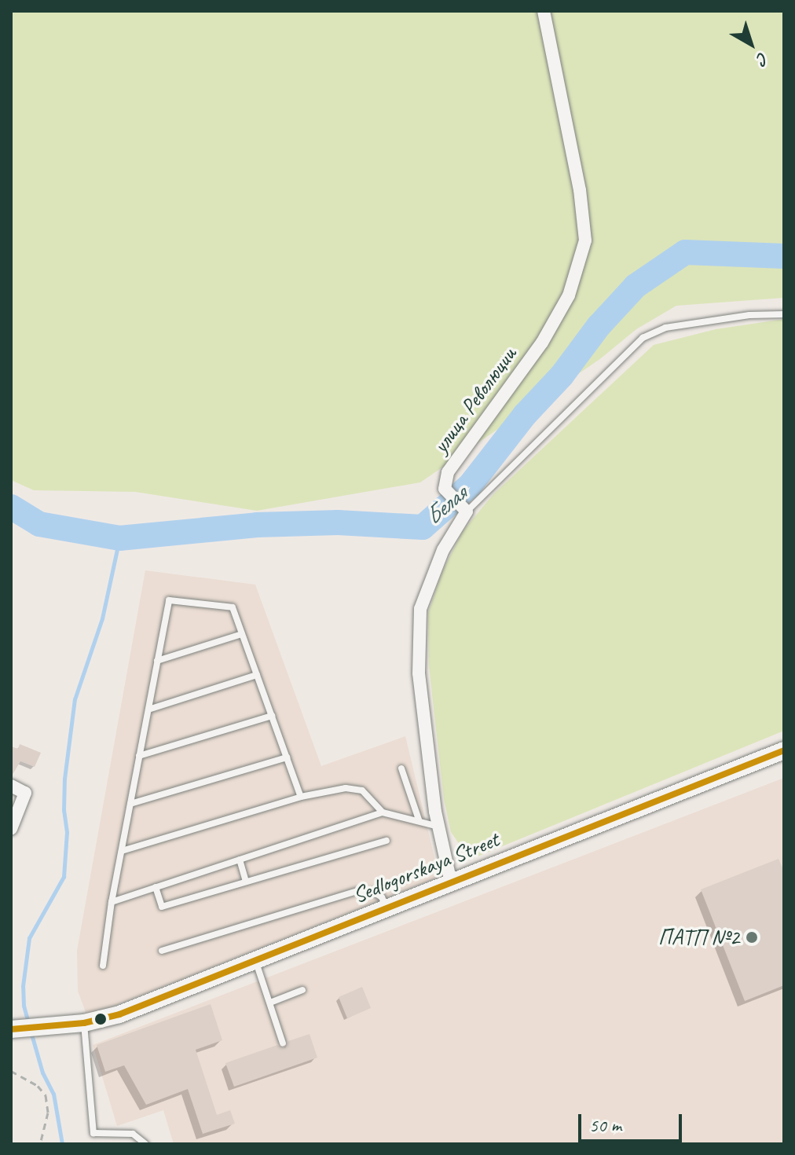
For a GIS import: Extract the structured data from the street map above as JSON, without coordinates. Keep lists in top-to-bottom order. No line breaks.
{"streets":{"street":["улица Революции","Sedlogorskaya Street"]},"water":["Белая"],"places":["ПАТП №2"],"scale_bar":"50 m","north":"bottom right"}
